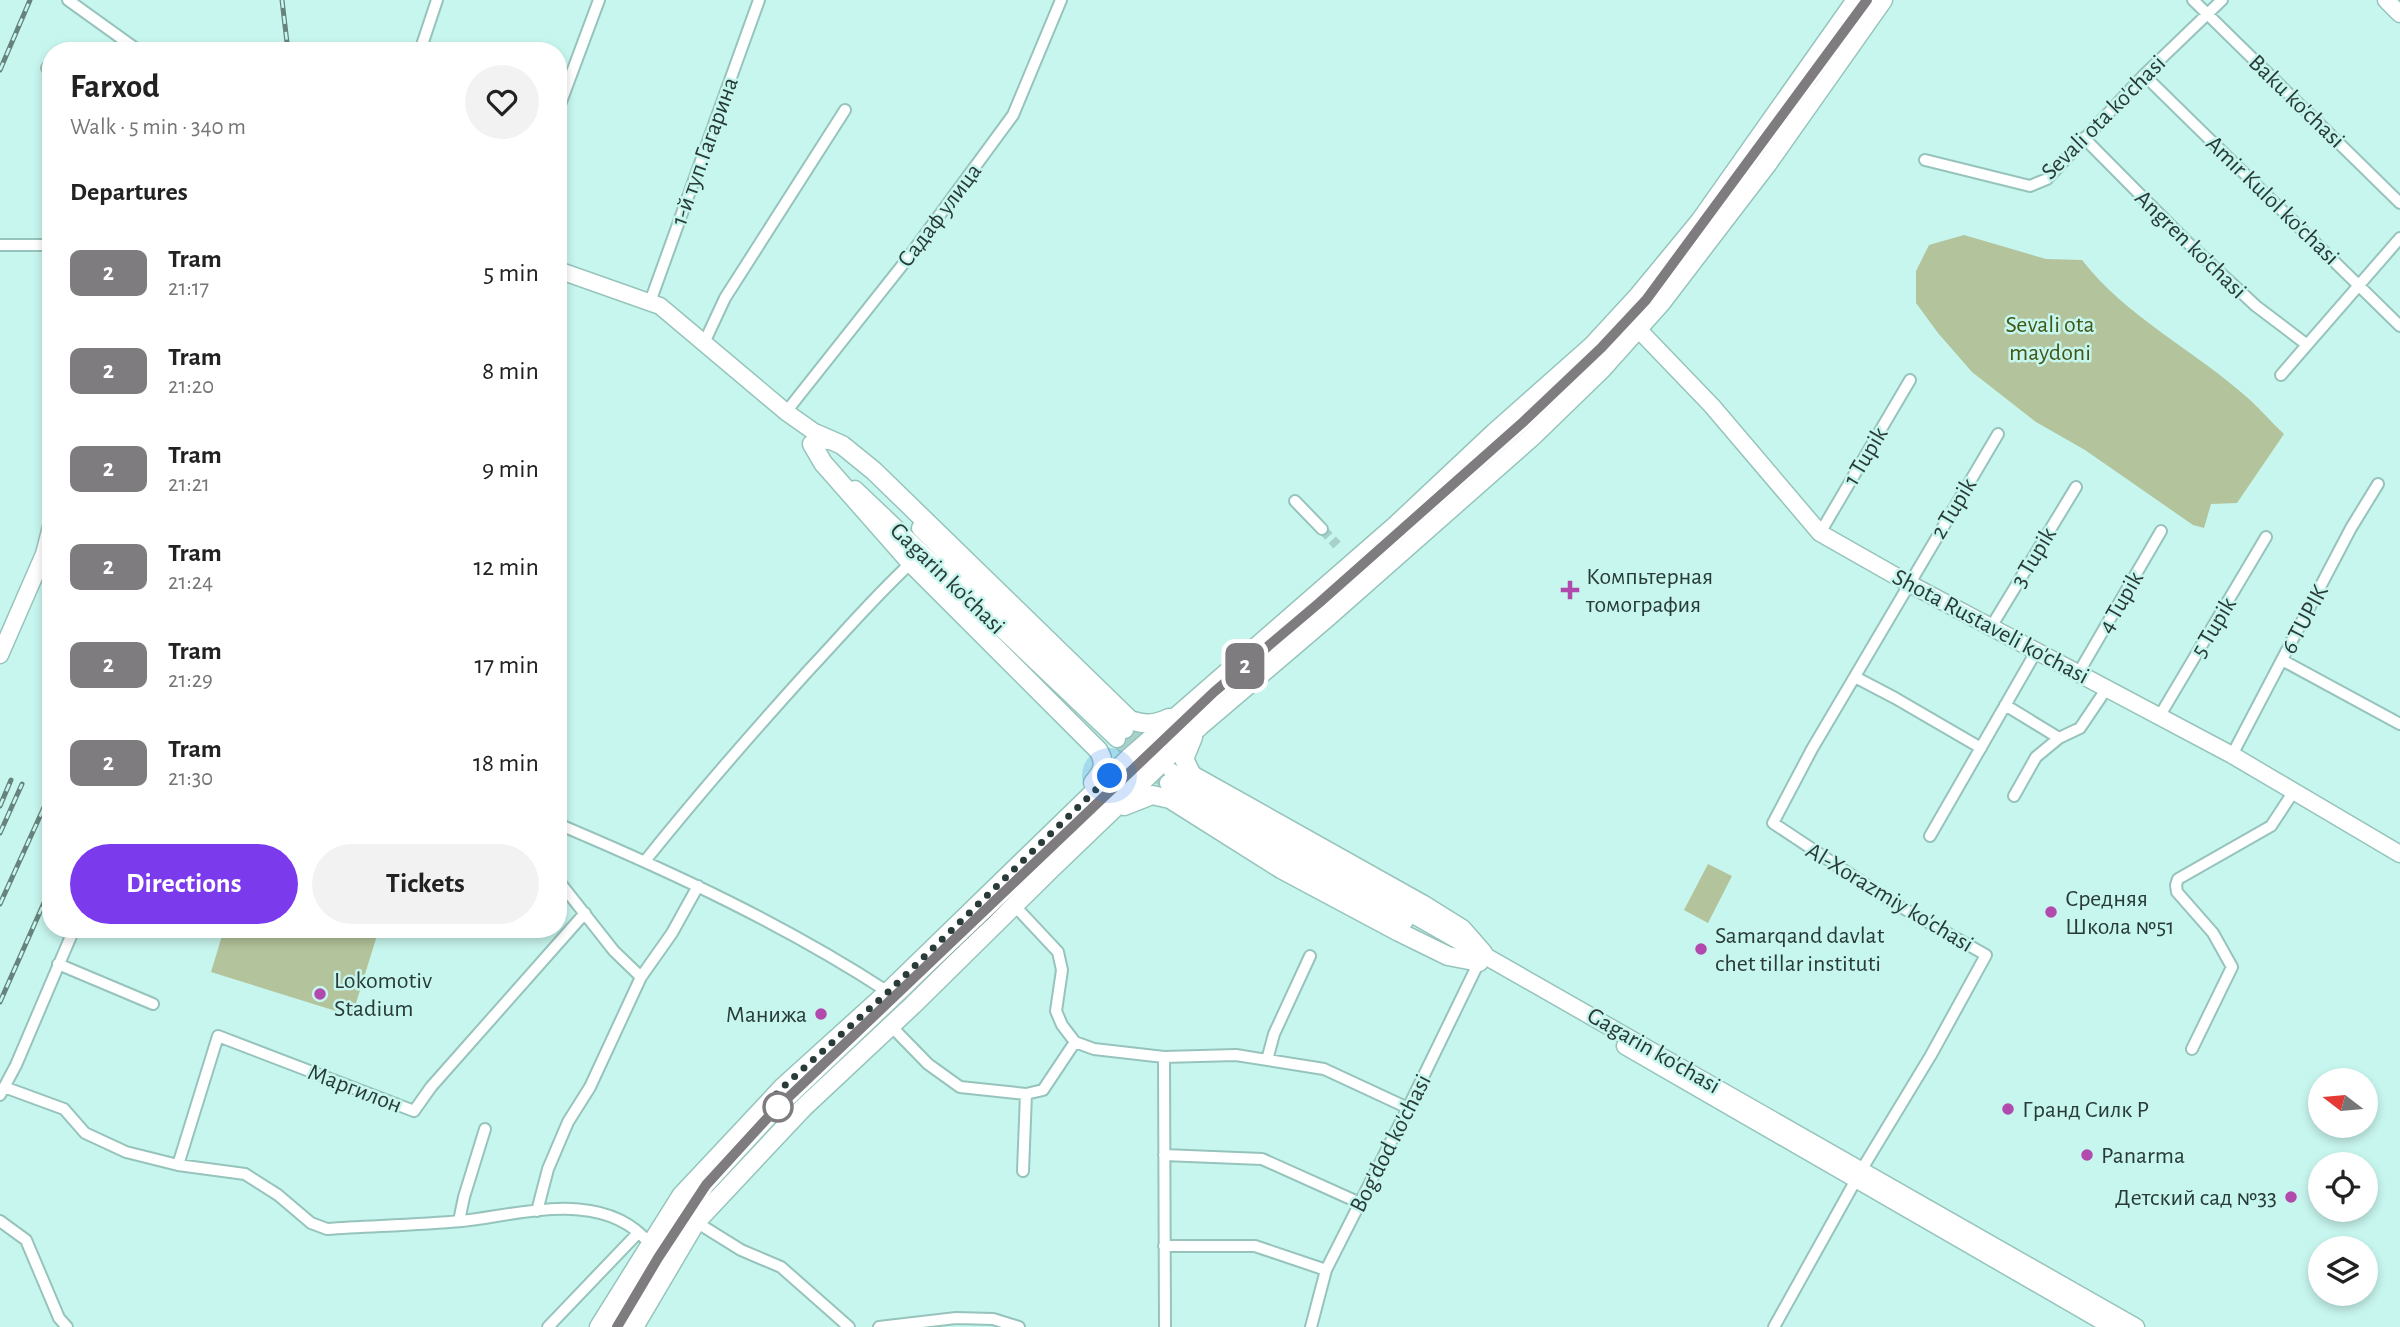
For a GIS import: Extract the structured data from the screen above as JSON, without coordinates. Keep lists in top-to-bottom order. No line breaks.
{"streets":{"main road":["Gagarin ko'chasi","Shota Rustaveli ko'chasi"],"street":["Baku ko'chasi","Sevali ota ko'chasi","1-й туп.Гагарина","Amir Kulol ko'chasi","Садаф улица","Angren ko'chasi","1 Tupik","2 Tupik","3 Tupik","4 Tupik","6 TUPIK","5 Tupik","Al-Xorazmiy ko'chasi","Маргилон","Bog'dod ko'chasi"]},"crossings":[["Baku ko'chasi","Sevali ota ko'chasi"],["Sevali ota ko'chasi","Amir Kulol ko'chasi"],["Sevali ota ko'chasi","Angren ko'chasi"],["1-й туп.Гагарина","Gagarin ko'chasi"],["Садаф улица","Gagarin ko'chasi"],["1 Tupik","Shota Rustaveli ko'chasi"],["2 Tupik","Shota Rustaveli ko'chasi"],["2 Tupik","Al-Xorazmiy ko'chasi"],["3 Tupik","Shota Rustaveli ko'chasi"],["Gagarin ko'chasi","Al-Xorazmiy ko'chasi"],["Gagarin ko'chasi","Bog'dod ko'chasi"],["4 Tupik","Shota Rustaveli ko'chasi"],["6 TUPIK","Shota Rustaveli ko'chasi"],["Shota Rustaveli ko'chasi","5 Tupik"],["Shota Rustaveli ko'chasi","Al-Xorazmiy ko'chasi"]],"parks":["Sevali ota maydoni"],"places":{"health":["Компьтерная томография"],"other":["Средняя Школа №51","Samarqand davlat chet tillar instituti","Lokomotiv Stadium","Манижа","Гранд Силк Р","Panarma","Детский сад №33"]},"lines":["tram line 2"],"north":"left","page":{"on_map":"2","heading":[["Farxod","Walk · 5 min · 340 m"],"Departures"],"list":[{"mark":"2","name":"Tram","note":"21:17","value":"5 min"},{"mark":"2","name":"Tram","note":"21:20","value":"8 min"},{"mark":"2","name":"Tram","note":"21:21","value":"9 min"},{"mark":"2","name":"Tram","note":"21:24","value":"12 min"},{"mark":"2","name":"Tram","note":"21:29","value":"17 min"},{"mark":"2","name":"Tram","note":"21:30","value":"18 min"}],"buttons":["Directions","Tickets"]}}
